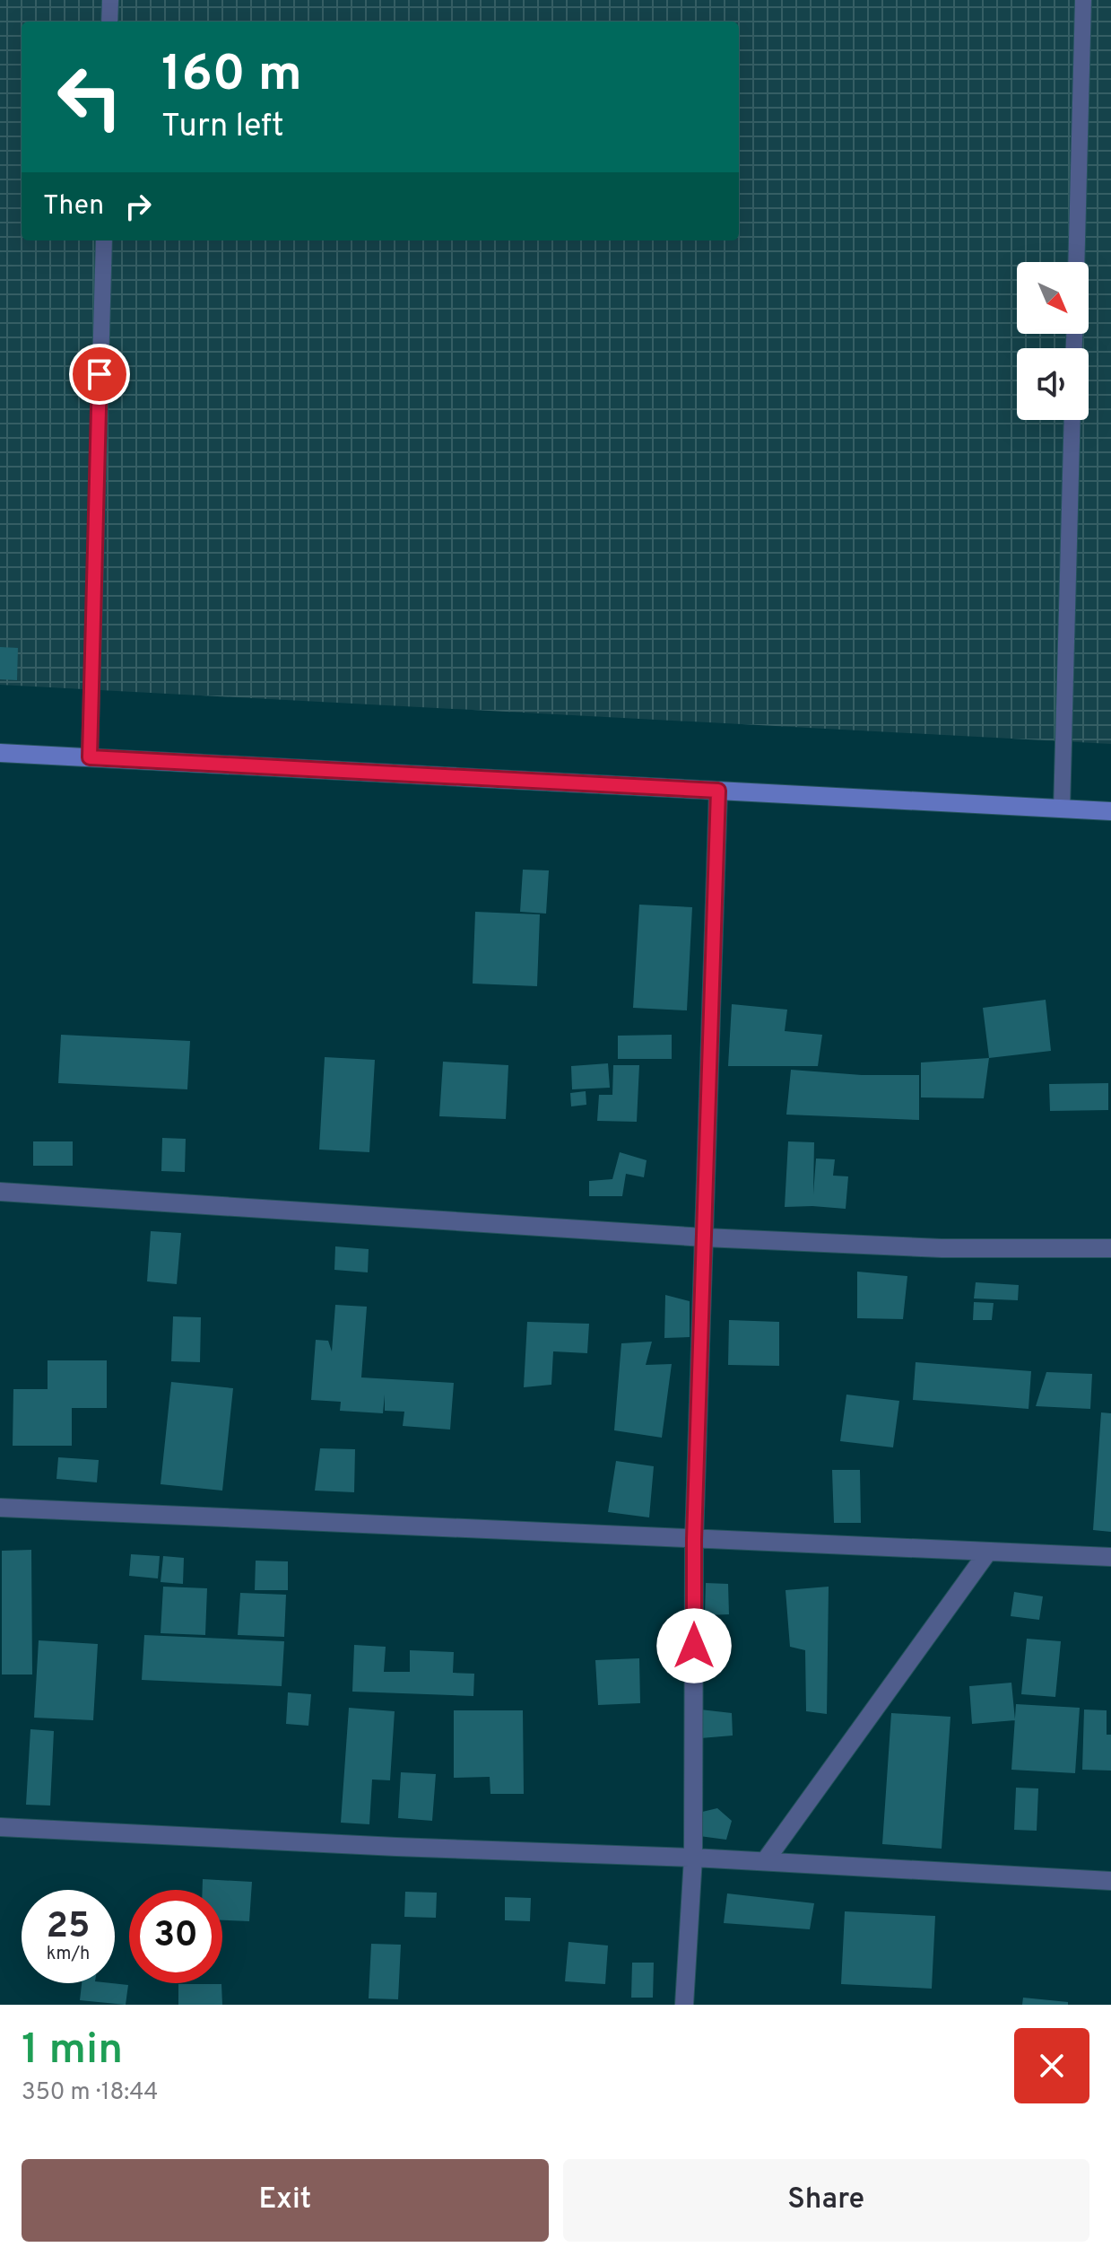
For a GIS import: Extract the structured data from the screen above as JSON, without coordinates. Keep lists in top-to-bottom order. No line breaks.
{"north":"bottom right","page":{"turn":["160 m","Turn left"],"then":"Then","speed":"25 km/h","limit":"30","heading":["1 min","350 m · 18:44"],"buttons":["Exit","Share"]}}
